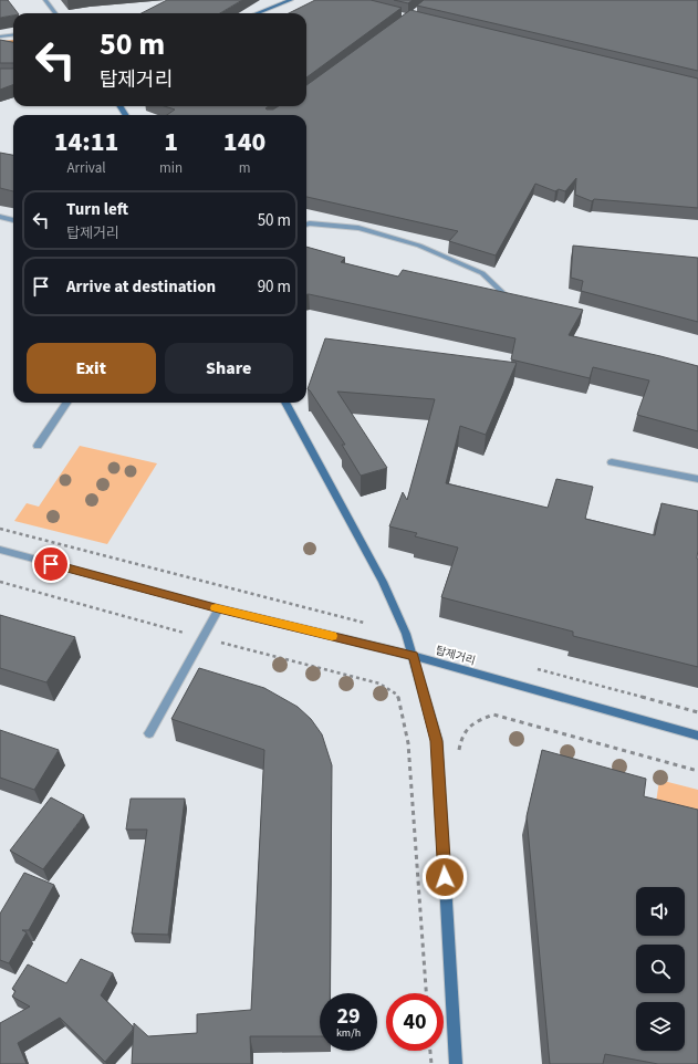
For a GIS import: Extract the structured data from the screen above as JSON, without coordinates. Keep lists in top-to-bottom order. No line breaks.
{"streets":{"street":["탑제거리"]},"page":{"turn":["50 m","탑제거리"],"eta":["14:11","Arrival","1","min","140","m"],"list":[{"name":"Turn left","note":"탑제거리","value":"50 m"},{"name":"Arrive at destination","value":"90 m"}],"buttons":["Exit","Share"],"speed":"29 km/h","limit":"40"}}
